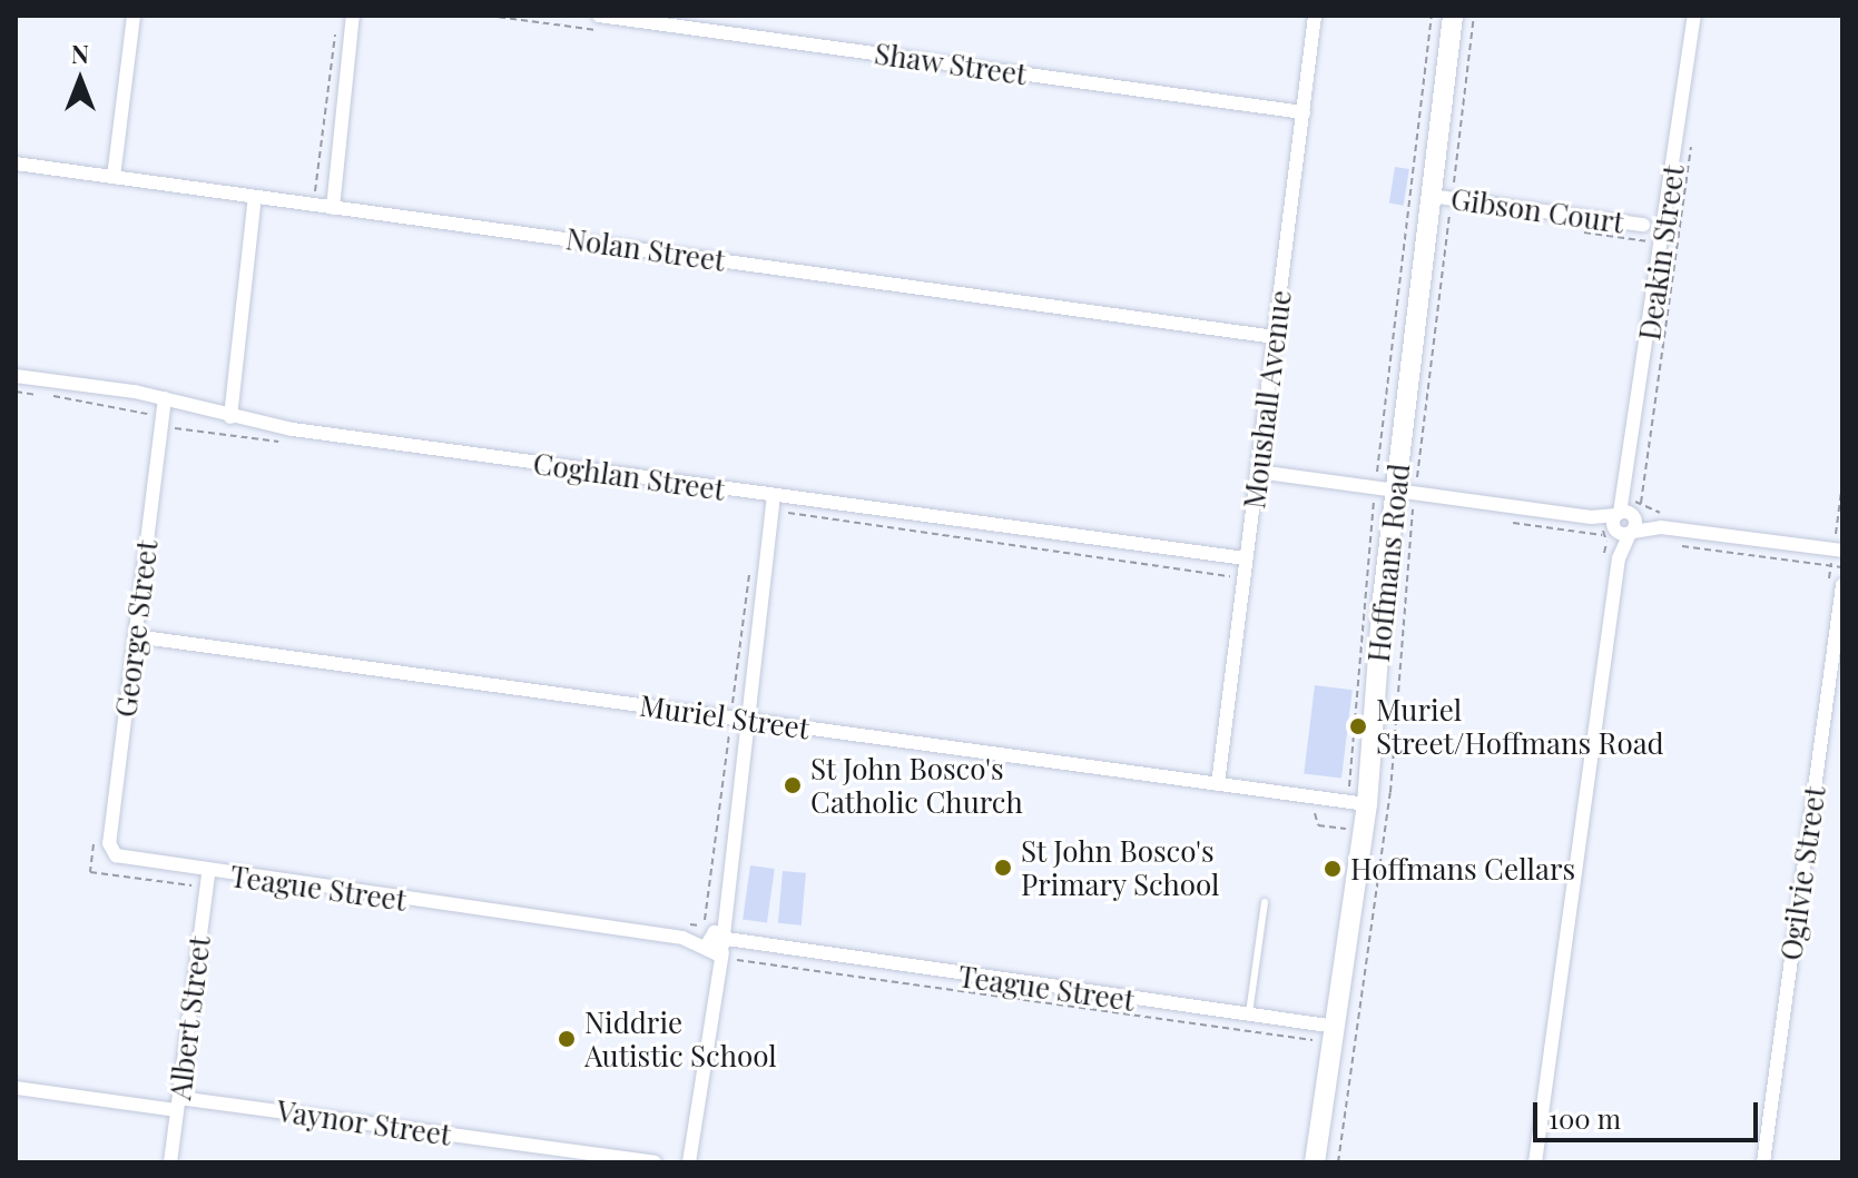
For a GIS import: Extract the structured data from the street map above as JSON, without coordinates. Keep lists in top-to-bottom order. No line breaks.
{"streets":{"main road":["Hoffmans Road"],"street":["Shaw Street","Gibson Court","Nolan Street","Deakin Street","Moushall Avenue","Coghlan Street","George Street","Muriel Street","Ogilvie Street","Teague Street","Albert Street","Vaynor Street"]},"crossings":[["Shaw Street","Moushall Avenue"],["Gibson Court","Hoffmans Road"],["Nolan Street","Moushall Avenue"],["Moushall Avenue","Coghlan Street"],["Moushall Avenue","Muriel Street"],["Coghlan Street","George Street"],["Hoffmans Road","Muriel Street"],["Hoffmans Road","Teague Street"],["George Street","Muriel Street"],["George Street","Teague Street"],["Teague Street","Albert Street"],["Albert Street","Vaynor Street"]],"places":["Muriel Street/Hoffmans Road","St John Bosco's Catholic Church","St John Bosco's Primary School","Hoffmans Cellars","Niddrie Autistic School"],"scale_bar":"100 m","north":"top"}
